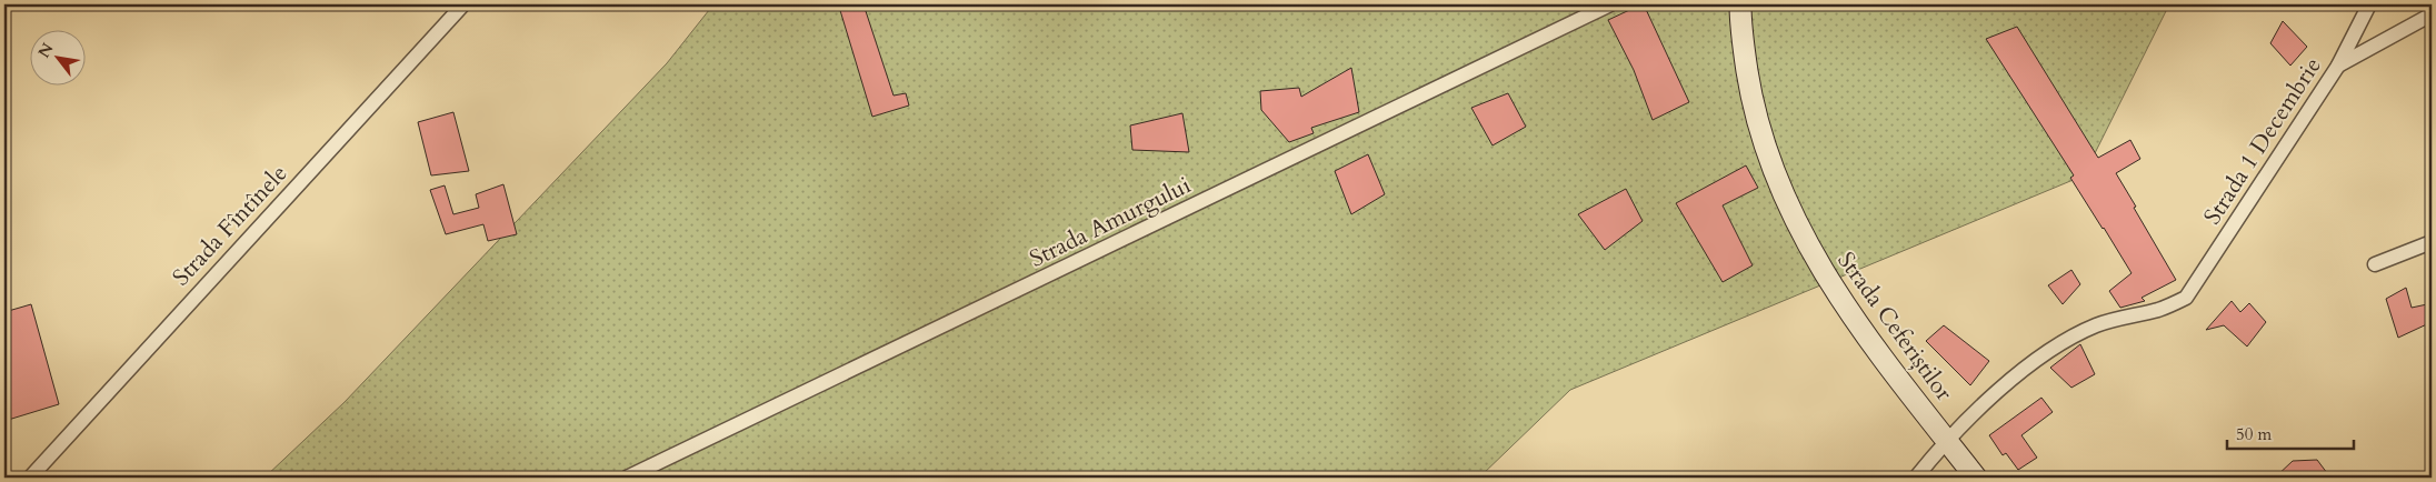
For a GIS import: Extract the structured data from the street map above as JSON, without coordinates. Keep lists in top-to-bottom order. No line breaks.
{"streets":{"street":["Strada 1 Decembrie","Strada Amurgului","Strada Fîntînele","Strada Ceferiștilor"]},"crossings":[["Strada 1 Decembrie","Strada Ceferiștilor"]],"scale_bar":"50 m","north":"top left"}
